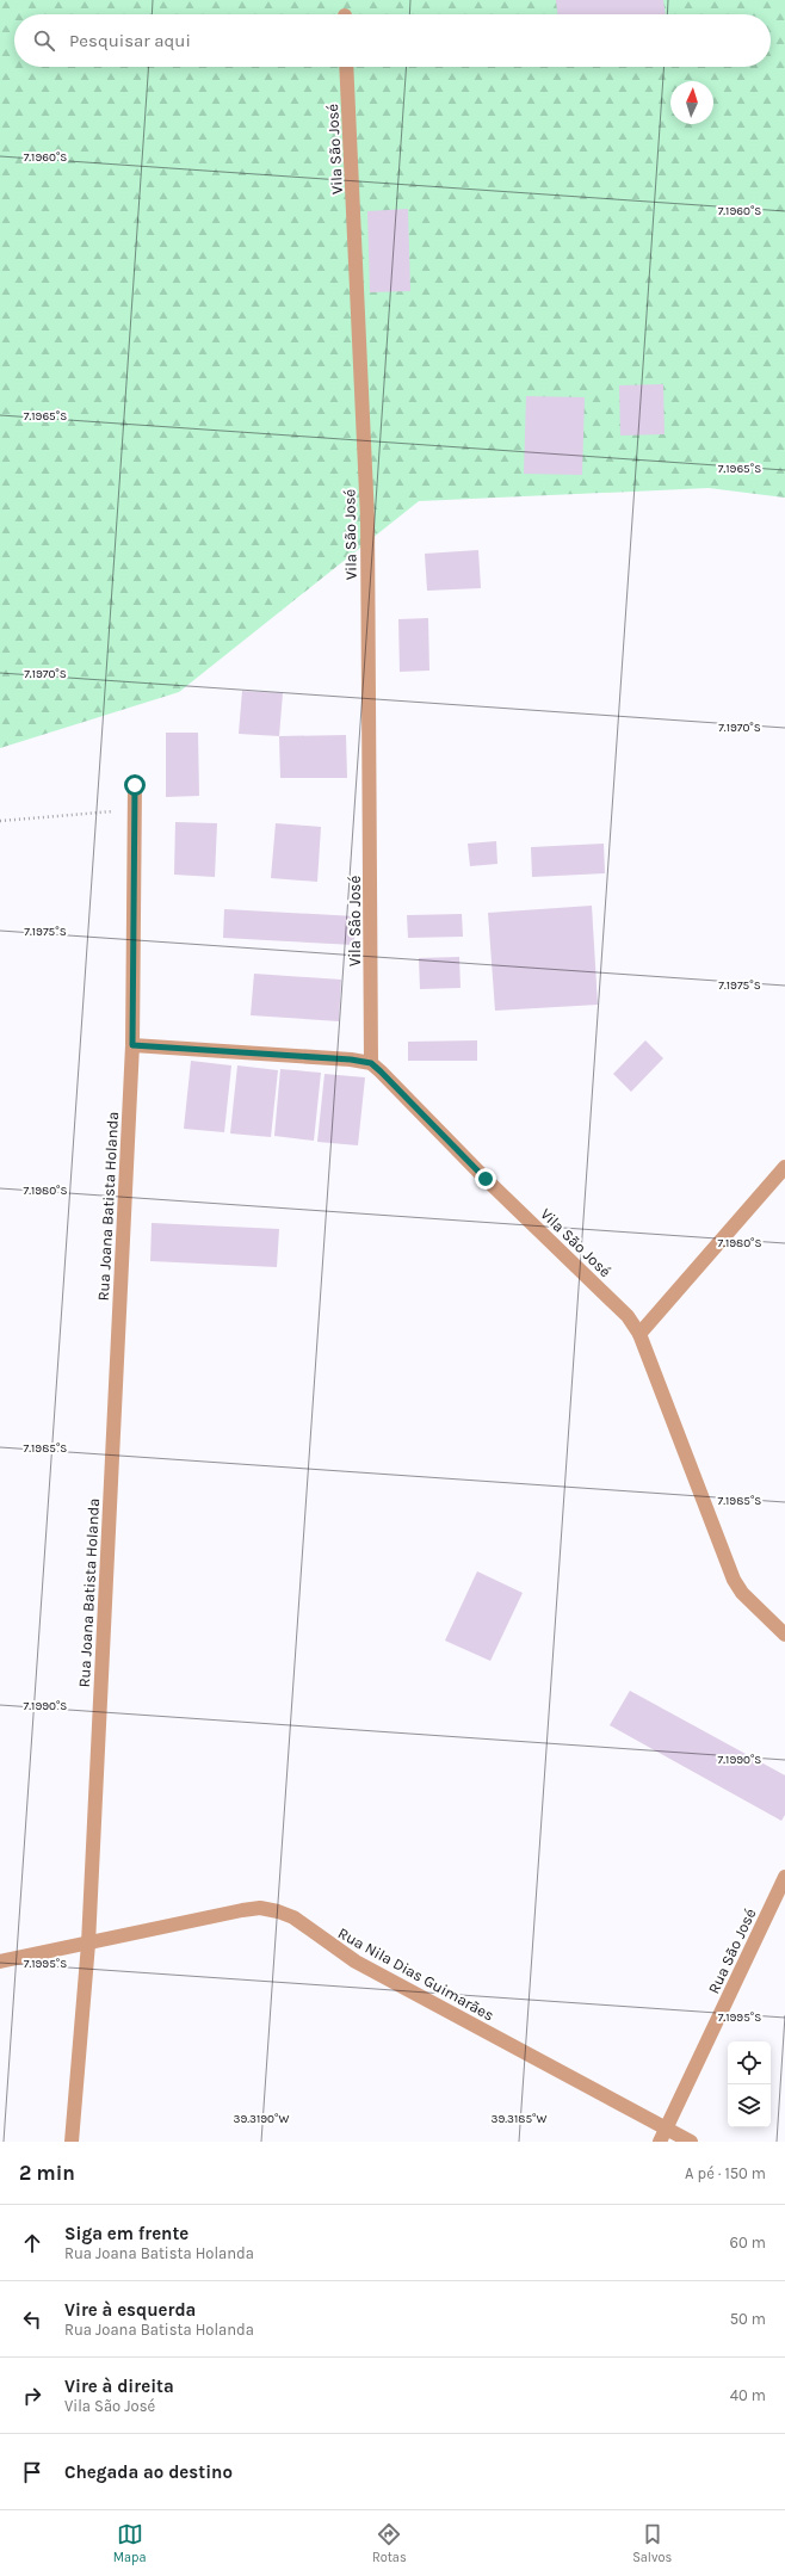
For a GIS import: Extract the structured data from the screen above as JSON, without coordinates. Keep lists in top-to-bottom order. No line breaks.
{"streets":{"street":["Vila São José","Rua Joana Batista Holanda","Rua São José","Rua Nila Dias Guimarães"]},"crossings":[["Rua Joana Batista Holanda","Rua Nila Dias Guimarães"],["Rua São José","Rua Nila Dias Guimarães"]],"north":"top","page":{"search":"Pesquisar aqui","heading":["2 min","A pé · 150 m"],"list":[["Siga em frente","Rua Joana Batista Holanda","60 m"],["Vire à esquerda","Rua Joana Batista Holanda","50 m"],["Vire à direita","Vila São José","40 m"],"Chegada ao destino"],"nav":["Mapa","Rotas","Salvos"]},"coordinates":["7.1960°S","7.1965°S","7.1970°S","7.1975°S","7.1980°S","7.1985°S","7.1990°S","7.1995°S","39.3190°W","39.3185°W"]}
